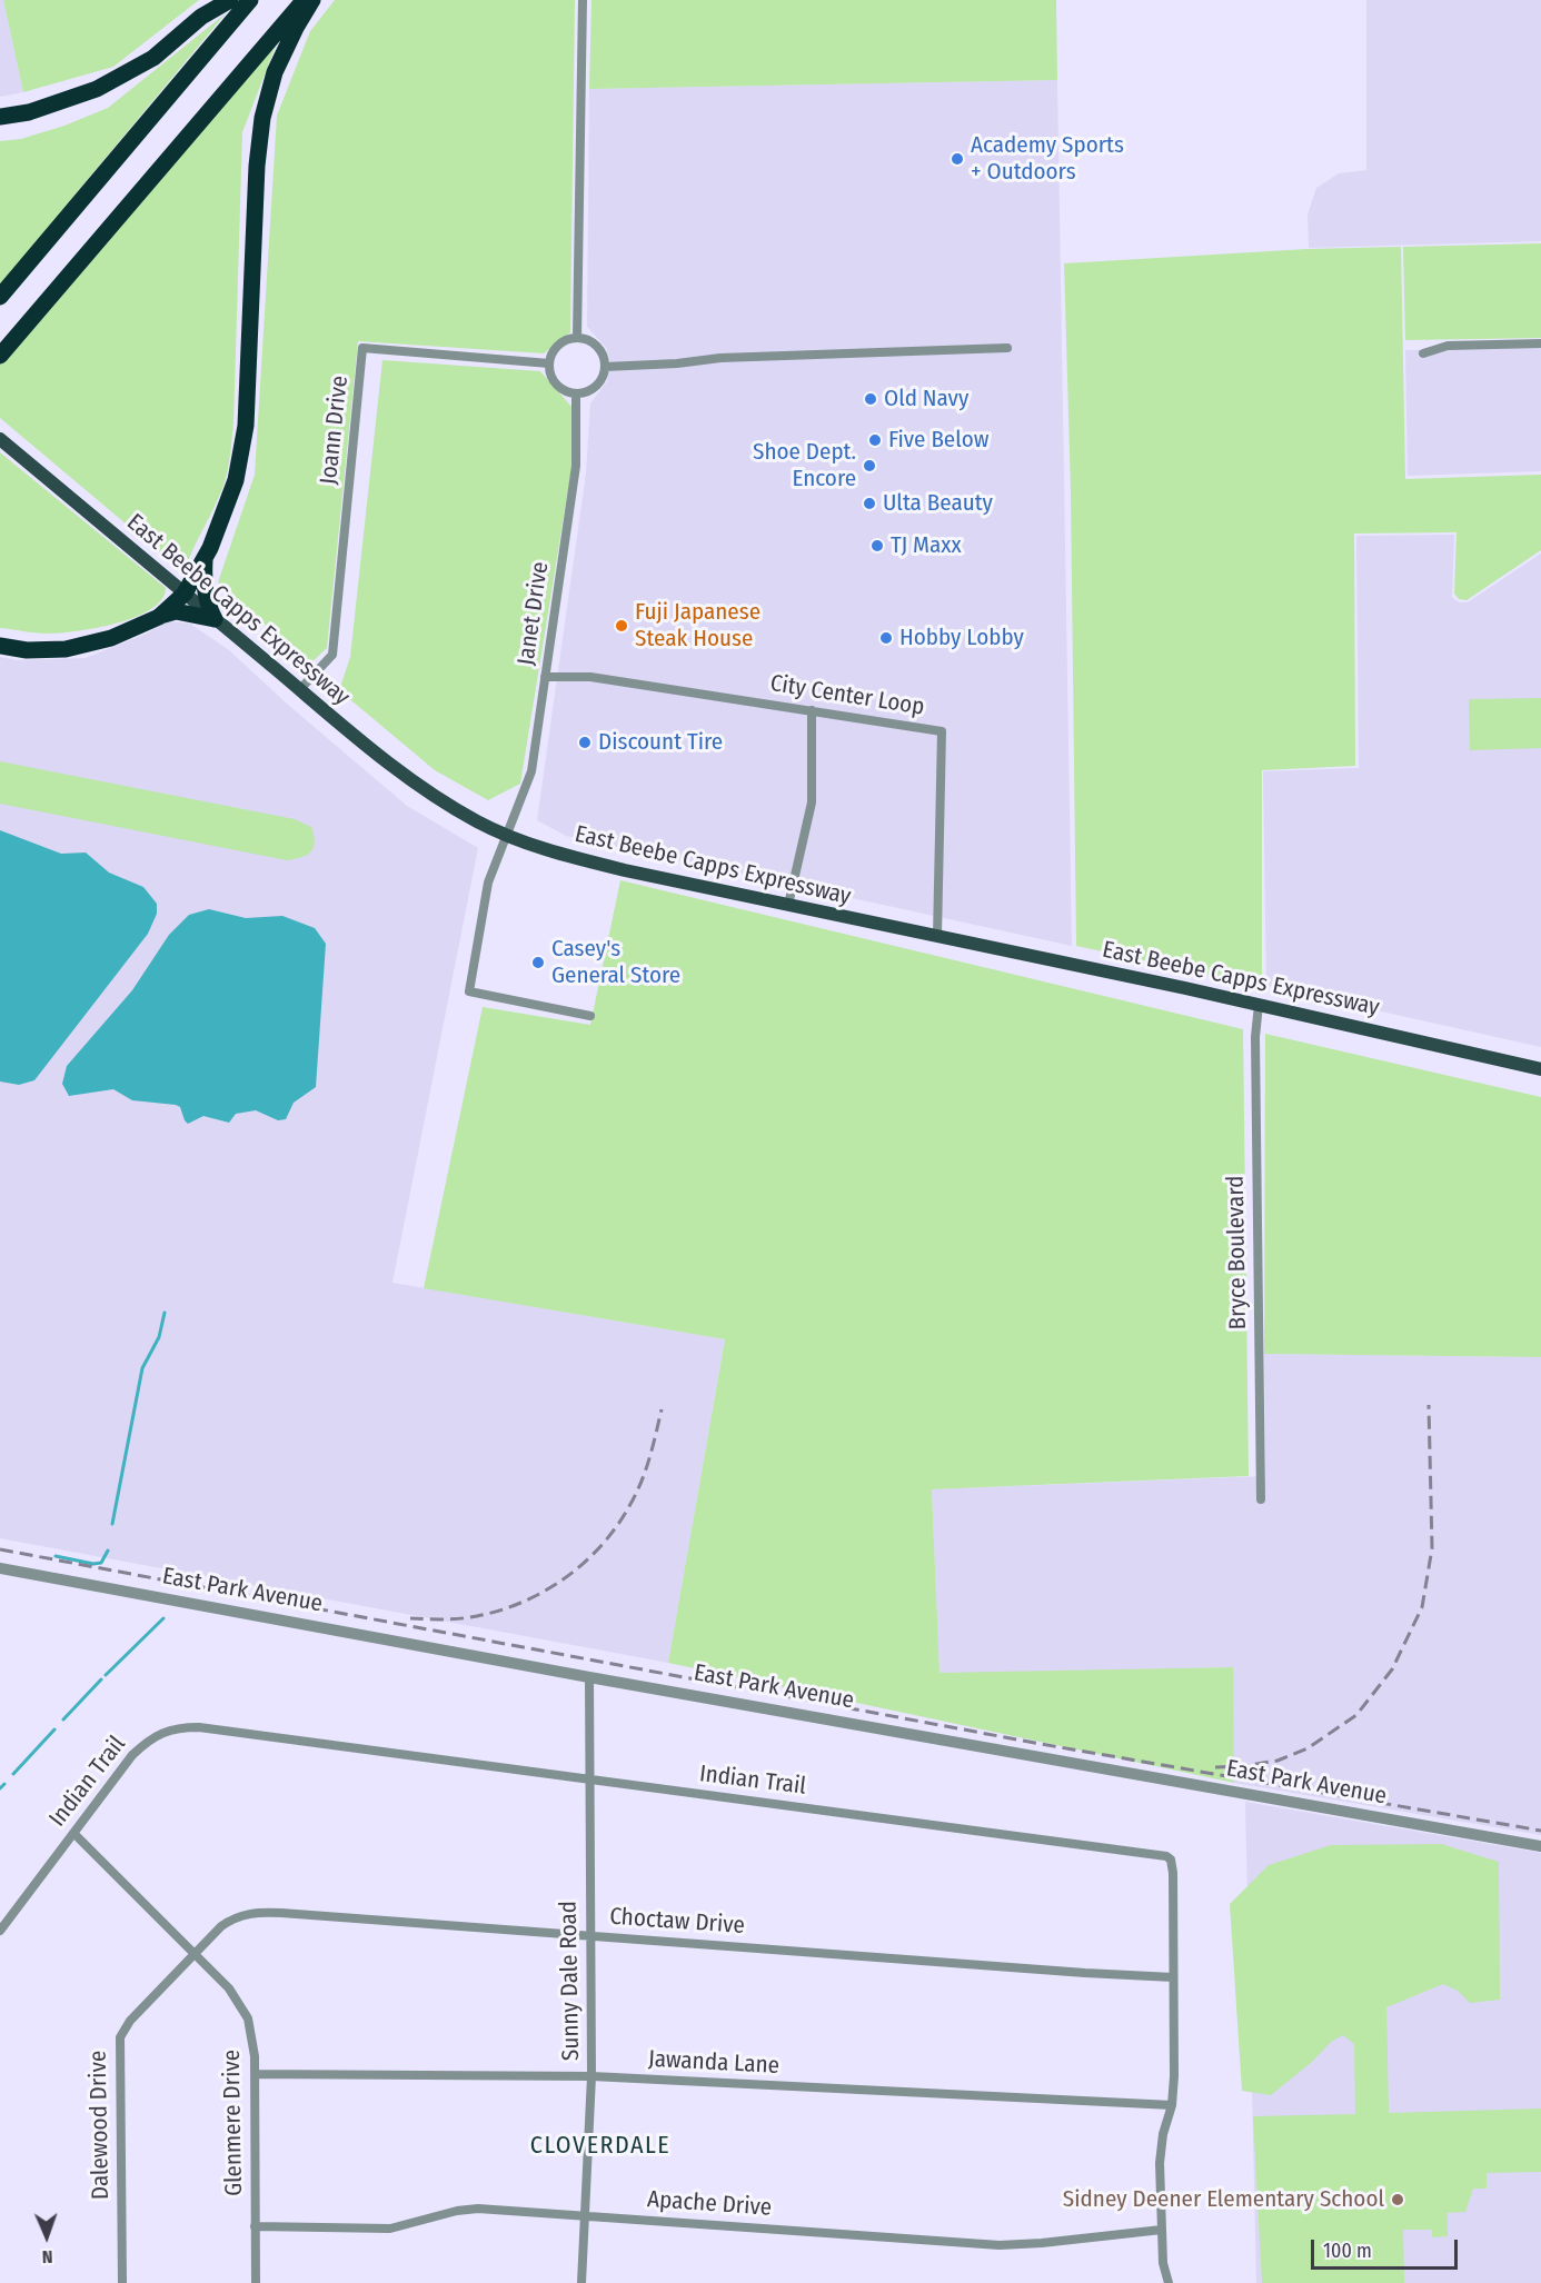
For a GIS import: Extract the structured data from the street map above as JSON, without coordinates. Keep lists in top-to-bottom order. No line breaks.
{"streets":{"main road":["East Beebe Capps Expressway"],"street":["Joann Drive","Janet Drive","City Center Loop","Bryce Boulevard","East Park Avenue","Indian Trail","Choctaw Drive","Sunny Dale Road","Jawanda Lane","Glenmere Drive","Dalewood Drive","Apache Drive"]},"crossings":[["Joann Drive","East Beebe Capps Expressway"],["Joann Drive","Janet Drive"],["East Beebe Capps Expressway","Janet Drive"],["East Beebe Capps Expressway","City Center Loop"],["East Beebe Capps Expressway","Bryce Boulevard"],["Janet Drive","City Center Loop"],["East Park Avenue","Sunny Dale Road"],["Indian Trail","Choctaw Drive"],["Indian Trail","Sunny Dale Road"],["Indian Trail","Jawanda Lane"],["Indian Trail","Glenmere Drive"],["Indian Trail","Apache Drive"],["Choctaw Drive","Sunny Dale Road"],["Choctaw Drive","Glenmere Drive"],["Choctaw Drive","Dalewood Drive"],["Sunny Dale Road","Jawanda Lane"],["Sunny Dale Road","Apache Drive"],["Jawanda Lane","Glenmere Drive"],["Glenmere Drive","Dalewood Drive"],["Glenmere Drive","Apache Drive"]],"districts":["CLOVERDALE"],"places":["Academy Sports + Outdoors","Old Navy","Five Below","Shoe Dept. Encore","Ulta Beauty","TJ Maxx","Fuji Japanese Steak House","Hobby Lobby","Discount Tire","Casey's General Store","Sidney Deener Elementary School"],"scale_bar":"100 m","north":"bottom"}
